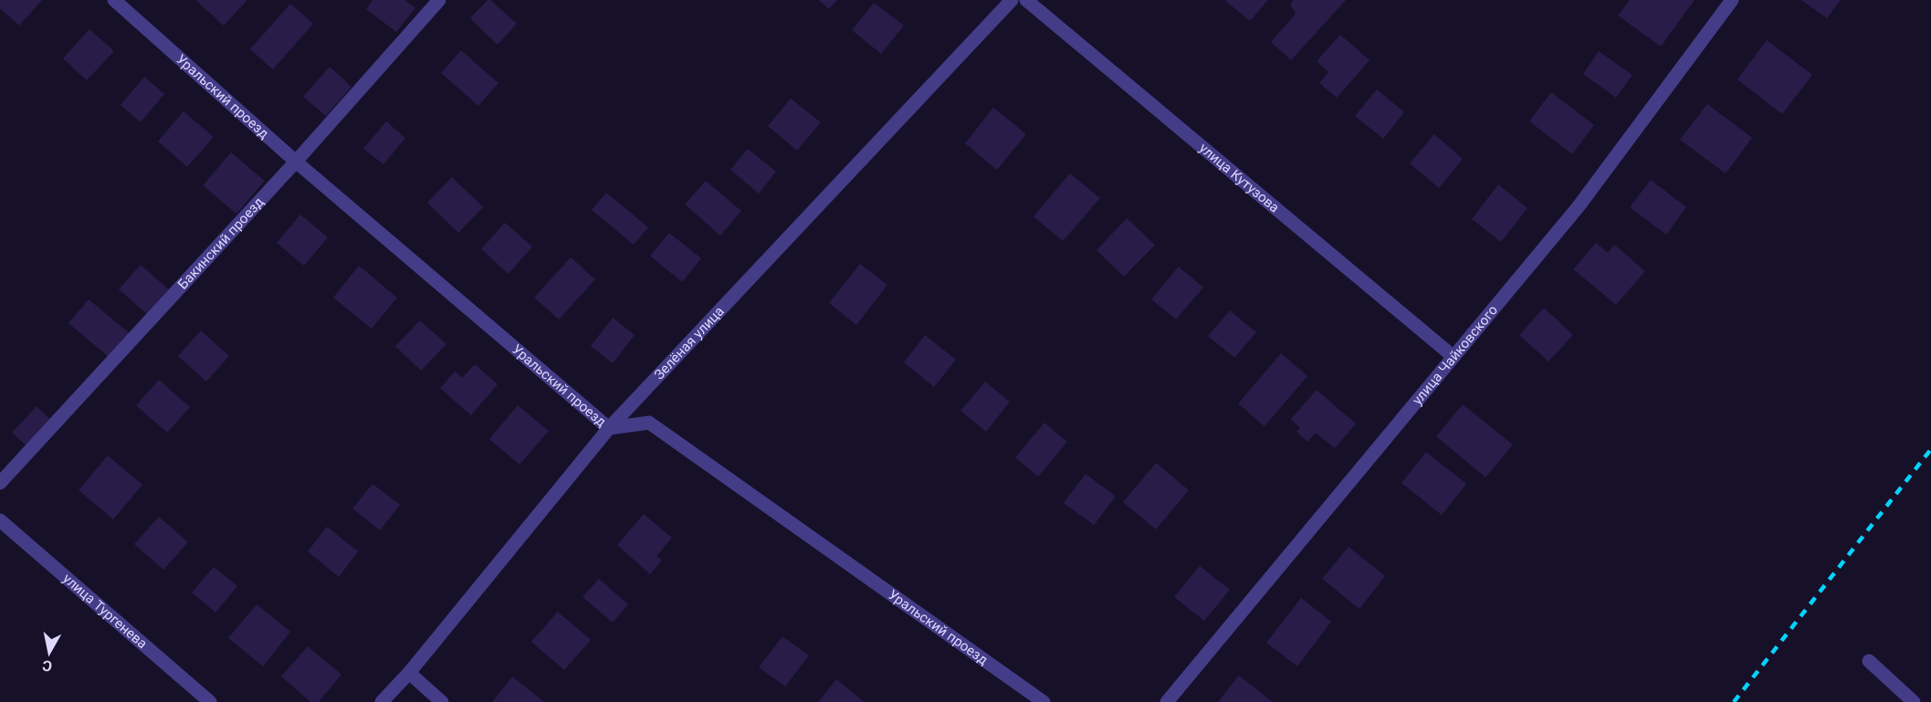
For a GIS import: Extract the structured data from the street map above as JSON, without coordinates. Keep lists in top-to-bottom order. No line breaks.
{"streets":{"street":["Уральский проезд","улица Кутузова","Бакинский проезд","Зелёная улица","улица Чайковского","улица Тургенева"]},"crossings":[["Уральский проезд","Бакинский проезд"],["Уральский проезд","Зелёная улица"],["улица Кутузова","улица Чайковского"]],"north":"bottom"}
